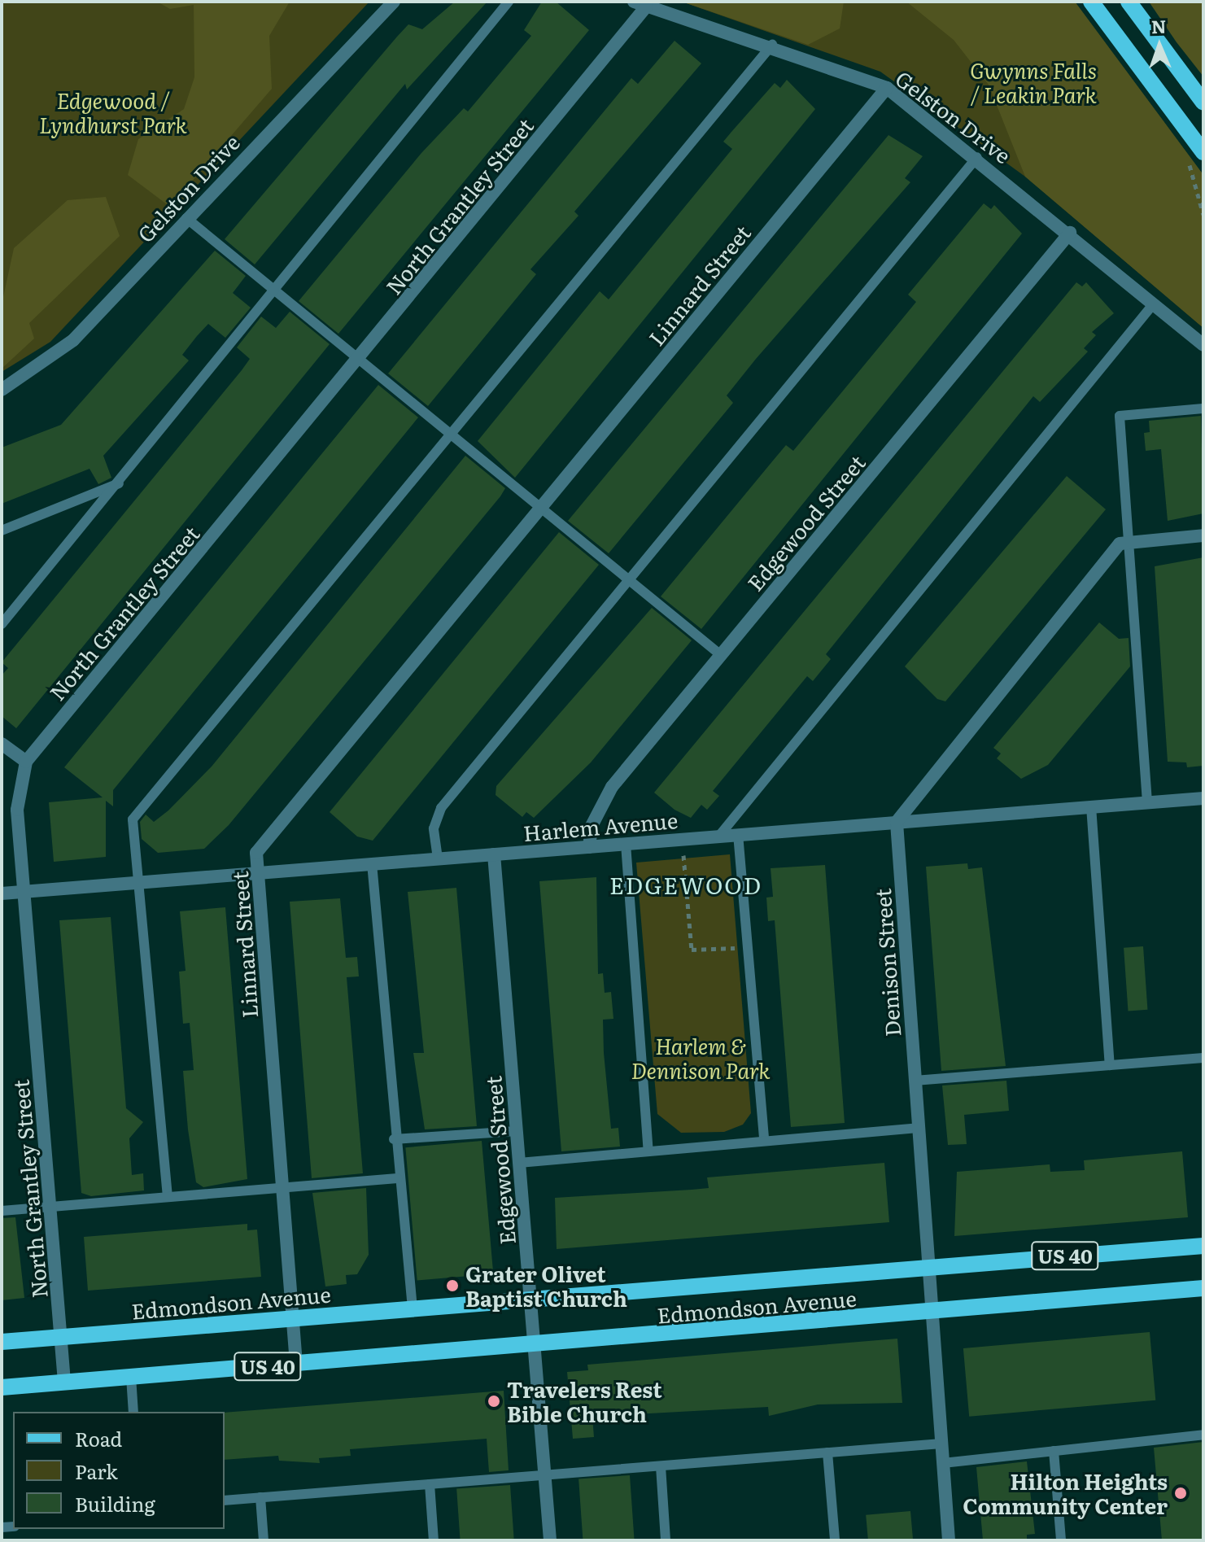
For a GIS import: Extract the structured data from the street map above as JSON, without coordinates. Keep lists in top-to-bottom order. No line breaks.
{"streets":{"main road":["US 40","Edmondson Avenue"],"street":["Gelston Drive","North Grantley Street","Linnard Street","Edgewood Street","Harlem Avenue","Denison Street"]},"crossings":[["Gelston Drive","North Grantley Street"],["Gelston Drive","Linnard Street"],["Gelston Drive","Edgewood Street"],["North Grantley Street","Harlem Avenue"],["North Grantley Street","Edmondson Avenue"],["Linnard Street","Harlem Avenue"],["Linnard Street","Edmondson Avenue"],["Edgewood Street","Harlem Avenue"],["Edgewood Street","Edmondson Avenue"],["Harlem Avenue","Denison Street"],["Denison Street","Edmondson Avenue"]],"districts":["EDGEWOOD"],"parks":["Gwynns Falls / Leakin Park","Edgewood / Lyndhurst Park","Harlem & Dennison Park"],"places":["Grater Olivet Baptist Church","Travelers Rest Bible Church","Hilton Heights Community Center"],"legend":["Road","Park","Building"],"north":"top"}
